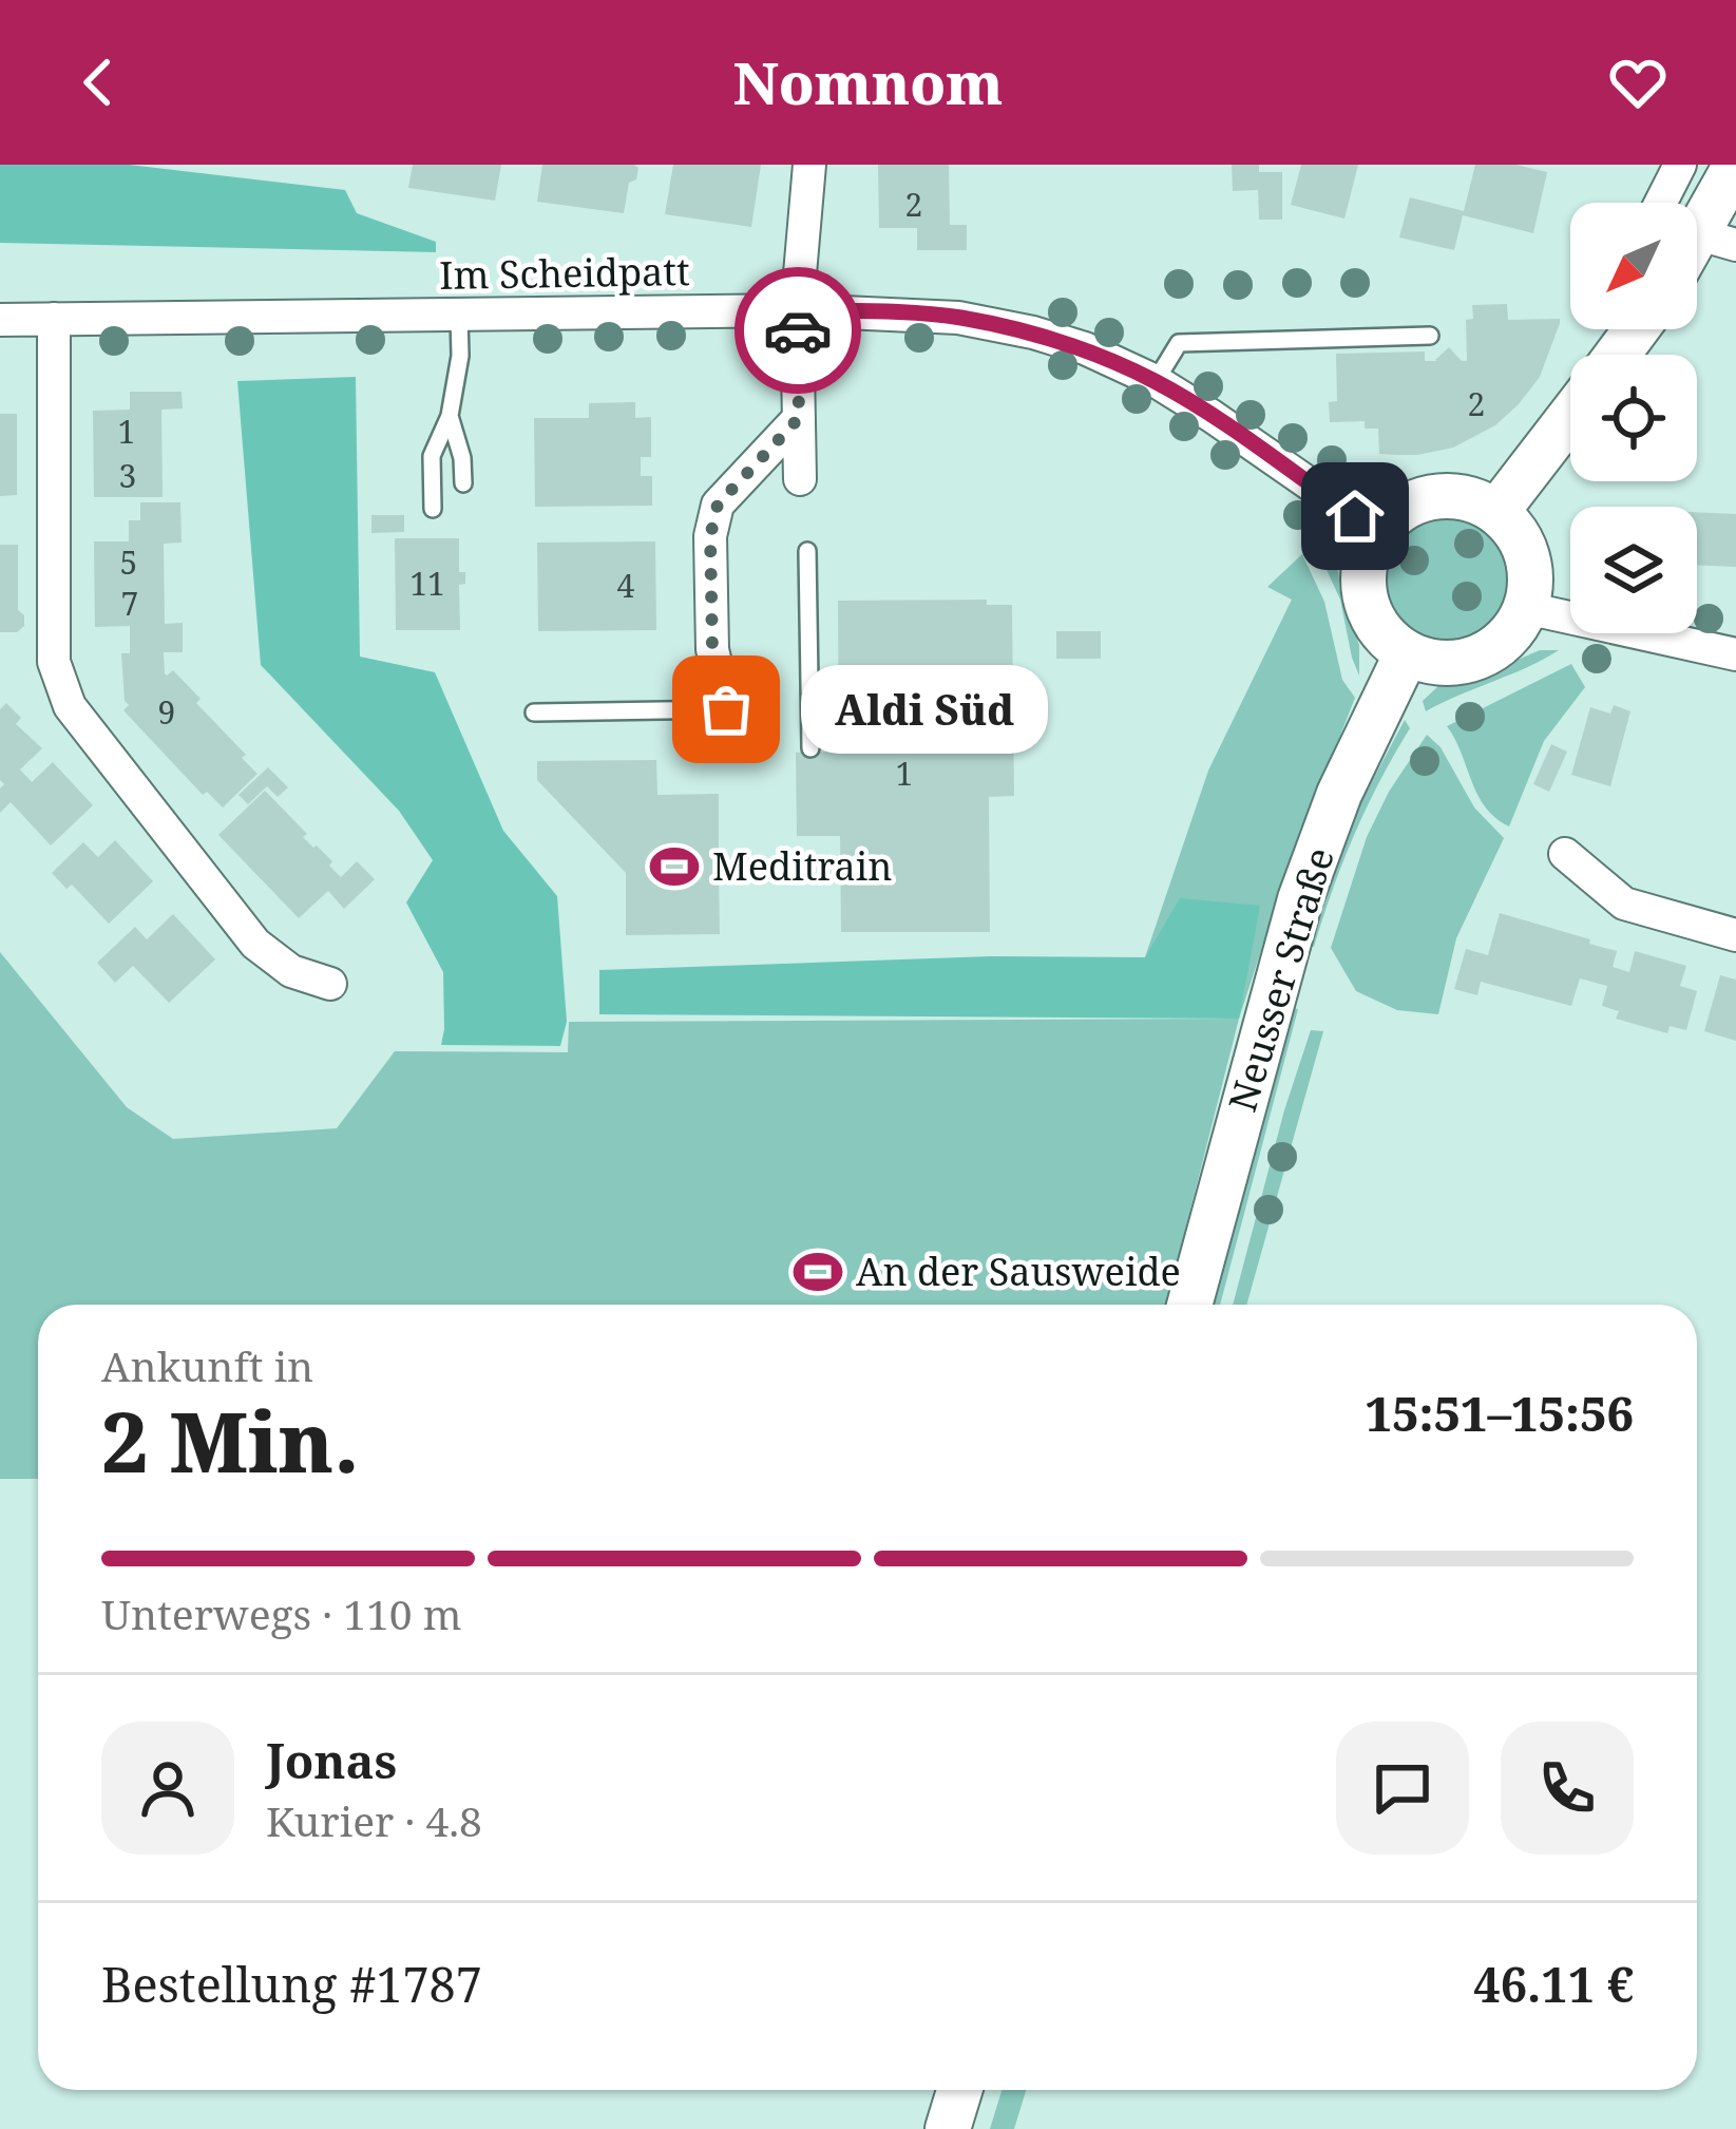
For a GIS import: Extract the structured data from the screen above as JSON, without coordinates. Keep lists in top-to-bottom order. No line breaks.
{"streets":{"main road":["Neusser Straße"],"street":["Im Scheidpatt"]},"crossings":[["Im Scheidpatt","Neusser Straße"]],"places":{"other":["Aldi Süd"],"sports":["Meditrain","An der Sausweide"]},"house_numbers":["2","2","1","3","5","11","4","7","9","1"],"north":"bottom left","page":{"header":"Nomnom","bubble":"Aldi Süd","heading":["2 Min.","Ankunft in","15:51–15:56"],"panel":["Jonas","Kurier · 4.8","Bestellung #1787","46.11 €"],"bar":"Unterwegs · 110 m"}}
